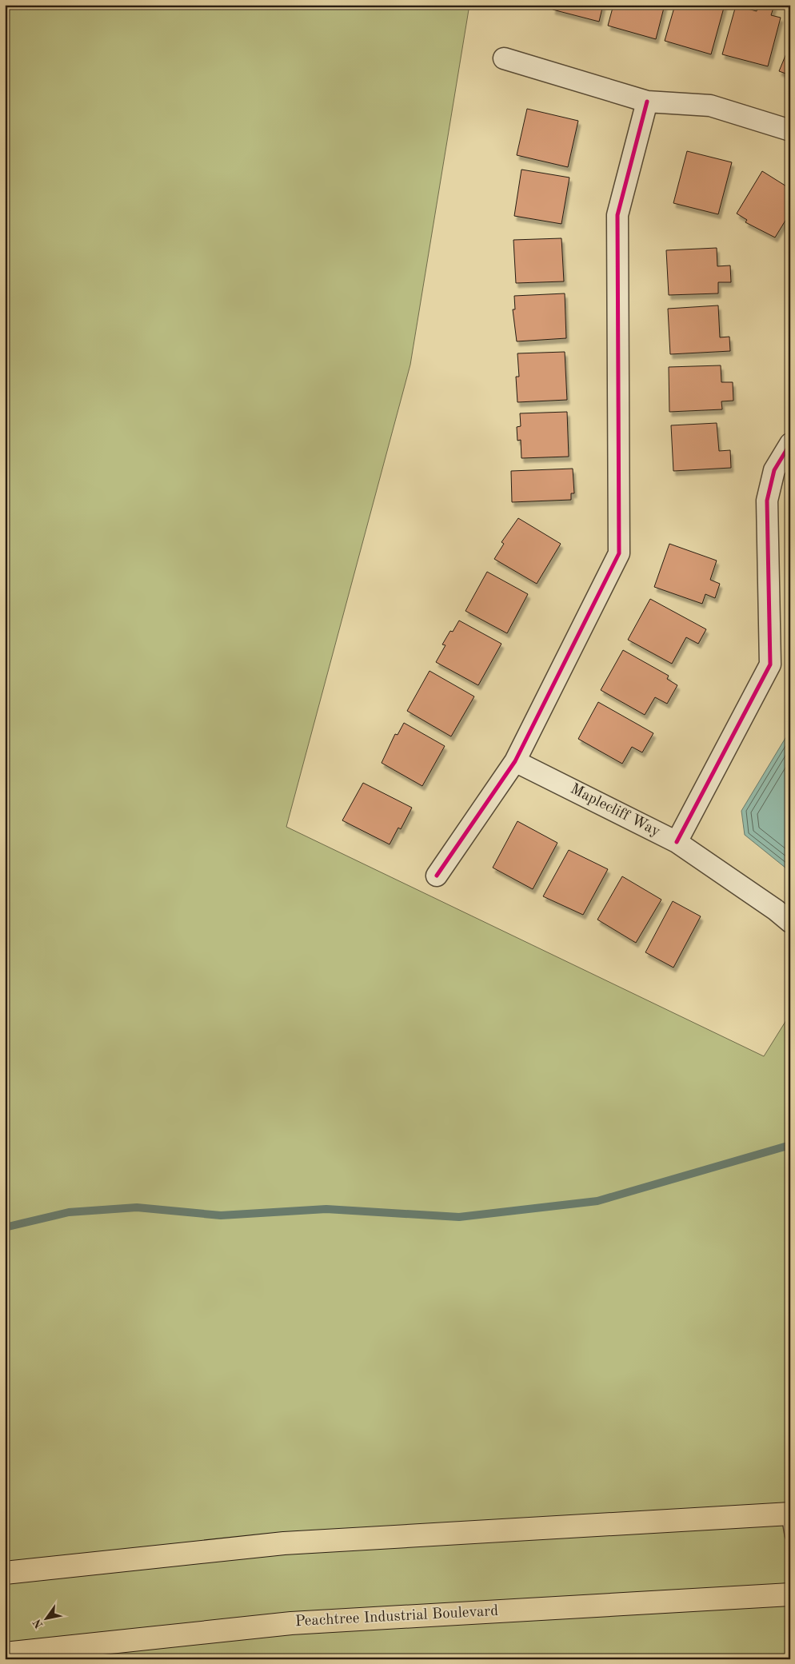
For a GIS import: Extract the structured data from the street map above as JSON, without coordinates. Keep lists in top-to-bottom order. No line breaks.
{"streets":{"main road":["Peachtree Industrial Boulevard"],"street":["Maplecliff Way"]},"north":"bottom left"}
